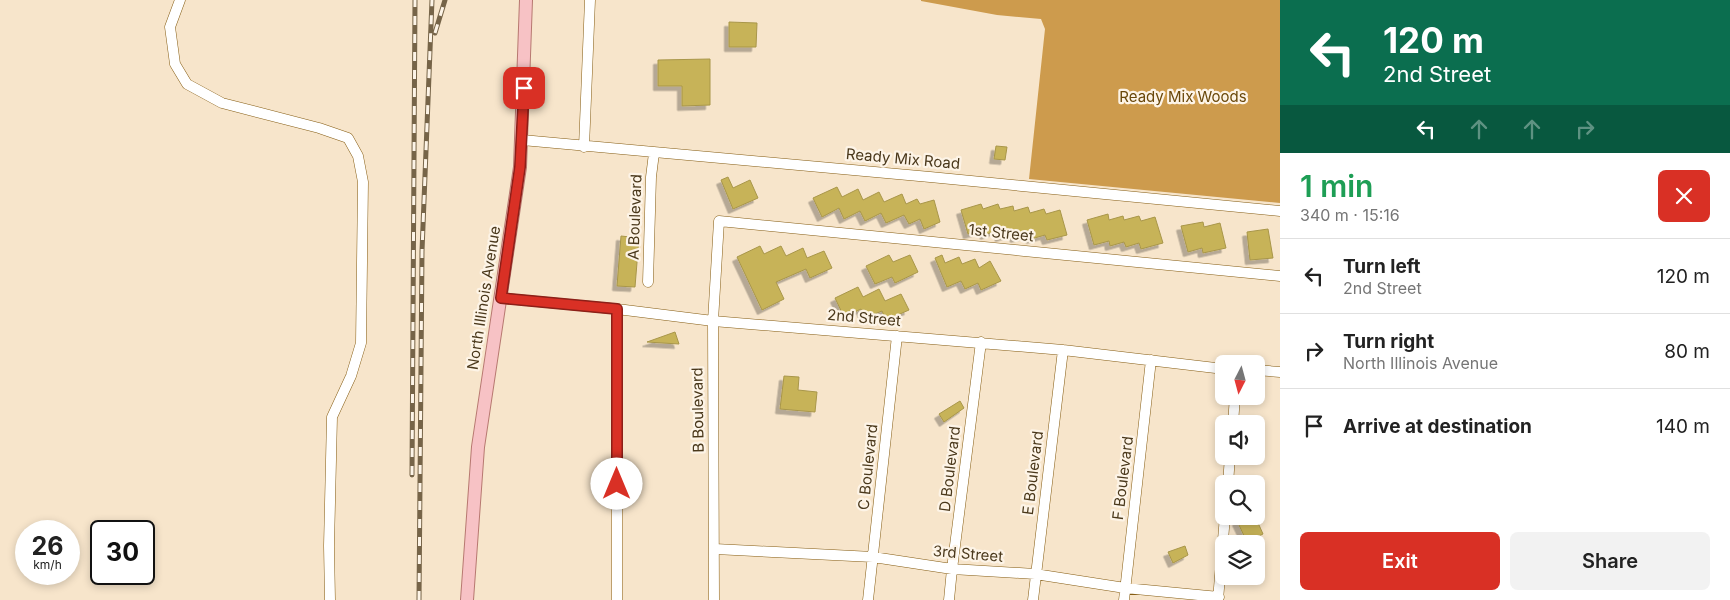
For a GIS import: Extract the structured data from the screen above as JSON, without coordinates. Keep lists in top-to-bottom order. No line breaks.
{"streets":{"main road":["North Illinois Avenue"],"street":["Ready Mix Road","A Boulevard","1st Street","2nd Street","B Boulevard","C Boulevard","D Boulevard","E Boulevard","F Boulevard","3rd Street"]},"crossings":[["Ready Mix Road","A Boulevard"],["Ready Mix Road","North Illinois Avenue"],["1st Street","B Boulevard"],["North Illinois Avenue","2nd Street"],["2nd Street","B Boulevard"],["2nd Street","C Boulevard"],["2nd Street","D Boulevard"],["2nd Street","E Boulevard"],["2nd Street","F Boulevard"],["B Boulevard","3rd Street"],["C Boulevard","3rd Street"],["D Boulevard","3rd Street"],["E Boulevard","3rd Street"],["F Boulevard","3rd Street"]],"parks":["Ready Mix Woods"],"north":"bottom","page":{"turn":["120 m","2nd Street"],"heading":["1 min","340 m · 15:16"],"list":[{"name":"Turn left","note":"2nd Street","value":"120 m"},{"name":"Turn right","note":"North Illinois Avenue","value":"80 m"},{"name":"Arrive at destination","value":"140 m"}],"speed":"26 km/h","limit":"30","buttons":["Exit","Share"]}}
